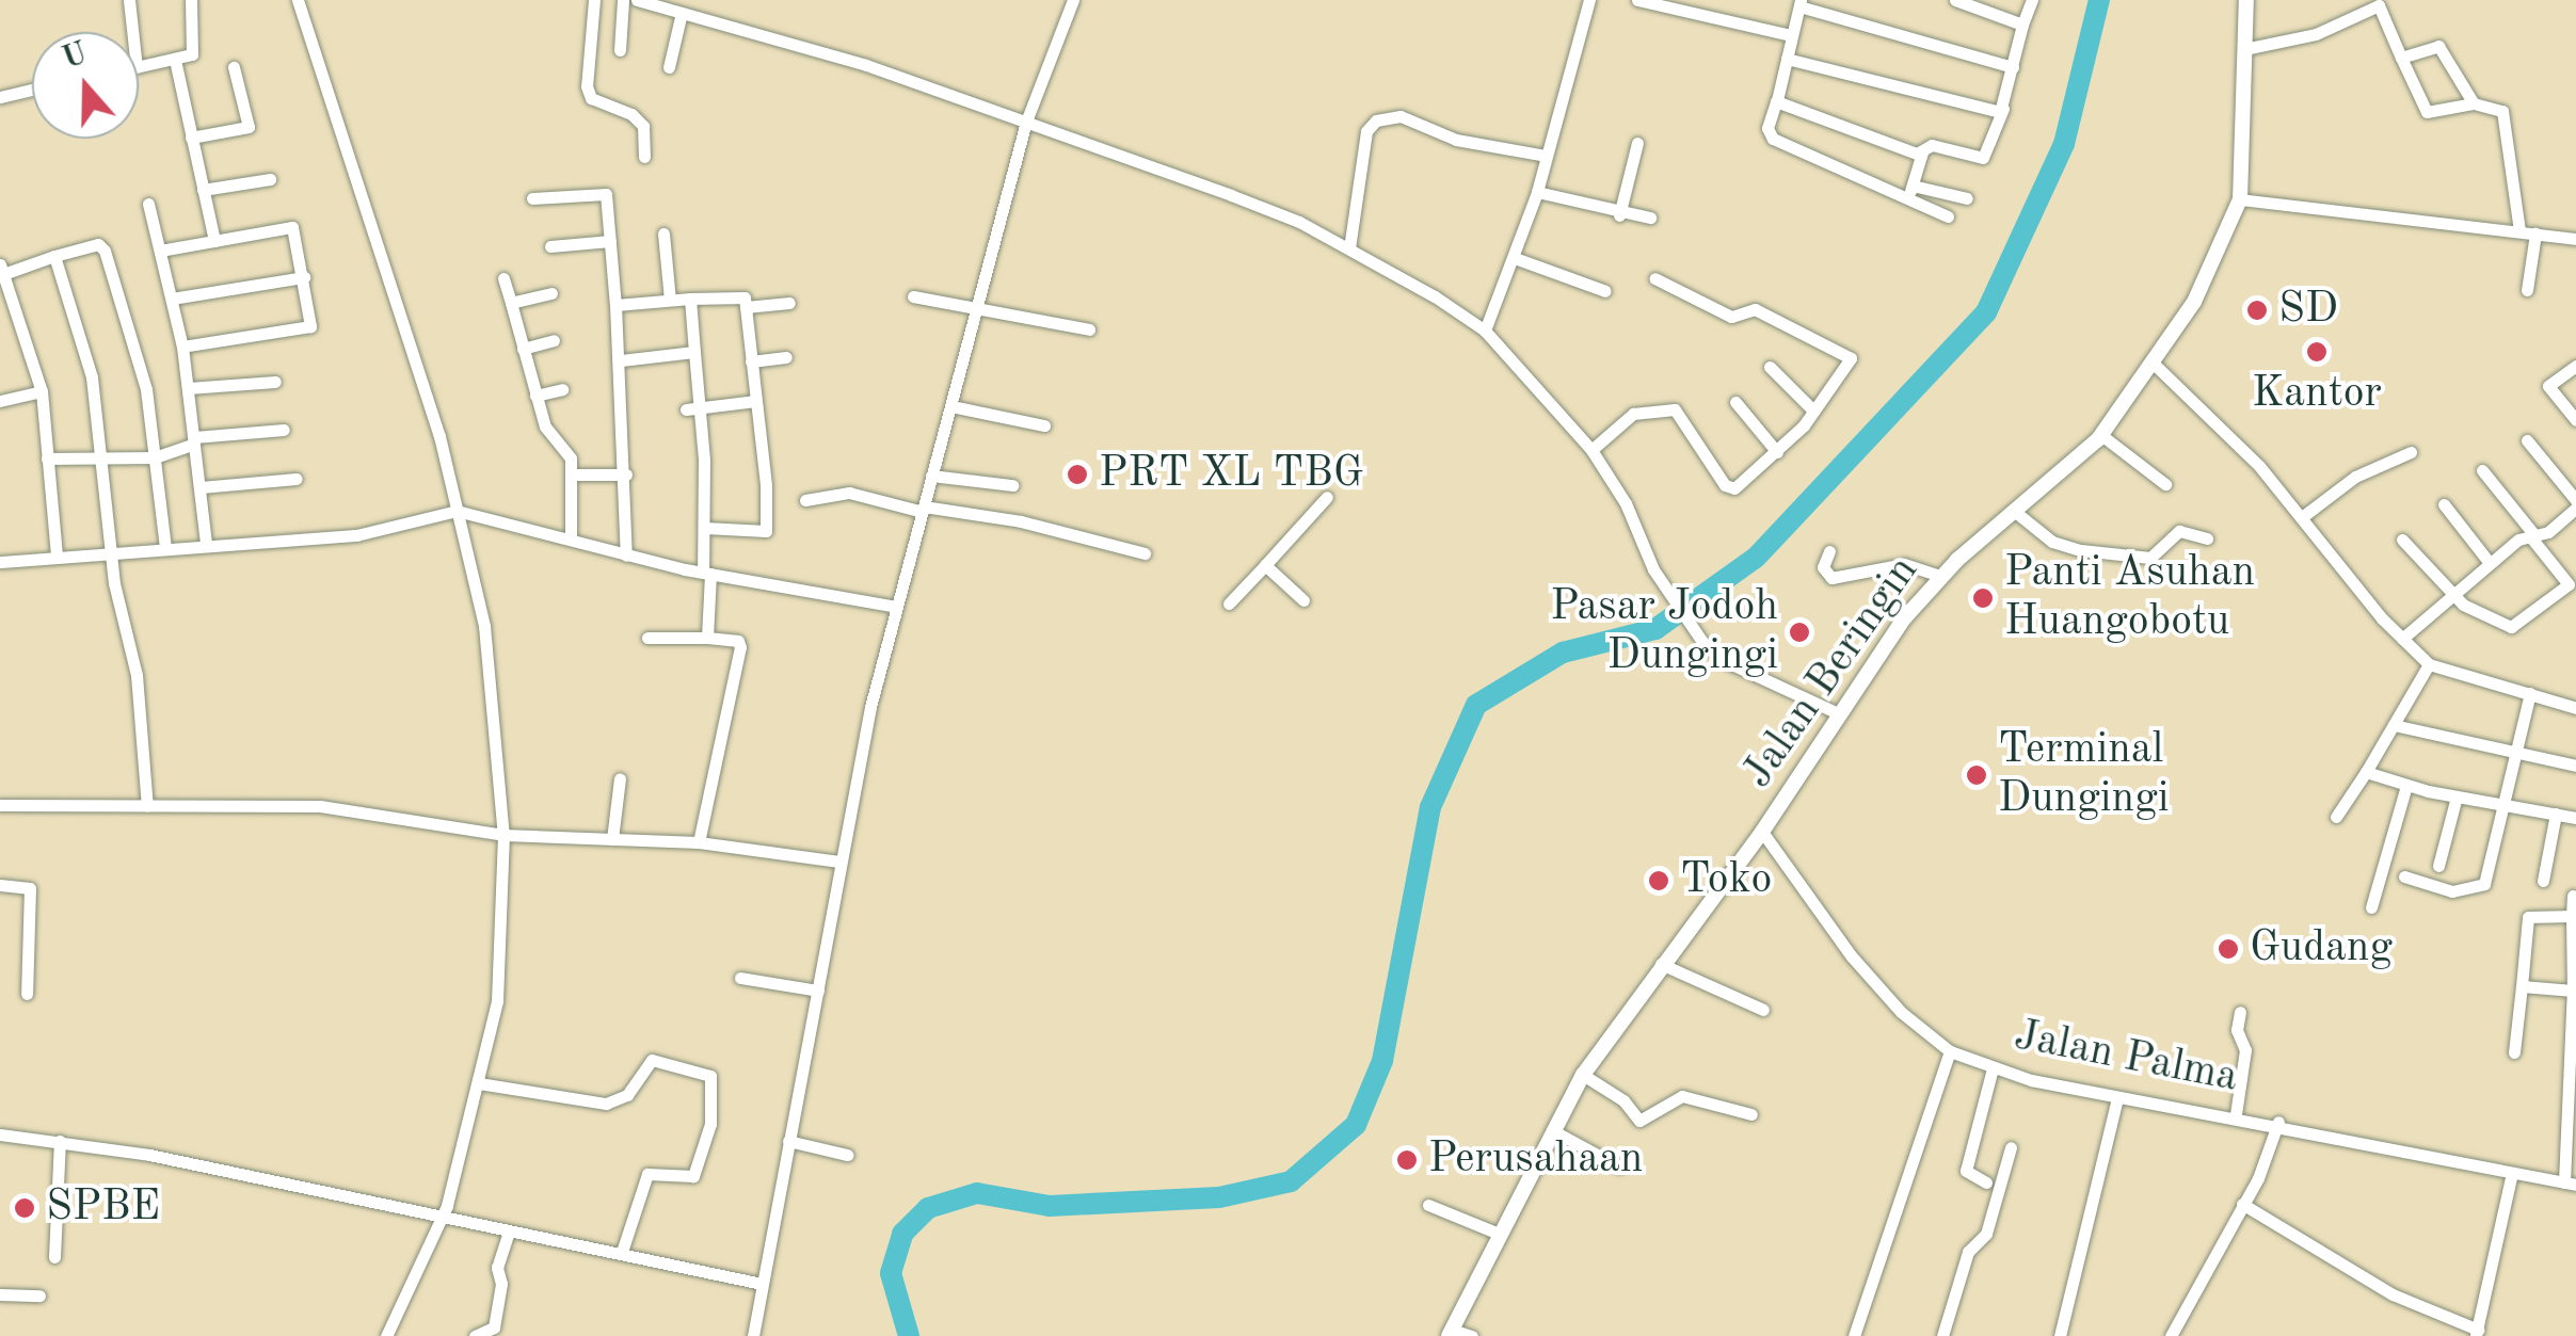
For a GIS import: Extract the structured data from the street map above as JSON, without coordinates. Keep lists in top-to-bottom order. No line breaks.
{"streets":{"street":["Jalan Beringin","Jalan Palma"]},"crossings":[["Jalan Beringin","Jalan Palma"]],"places":["SD","Kantor","PRT XL TBG","Panti Asuhan Huangobotu","Pasar Jodoh Dungingi","Terminal Dungingi","Toko","Gudang","Perusahaan","SPBE"],"north":"top"}
